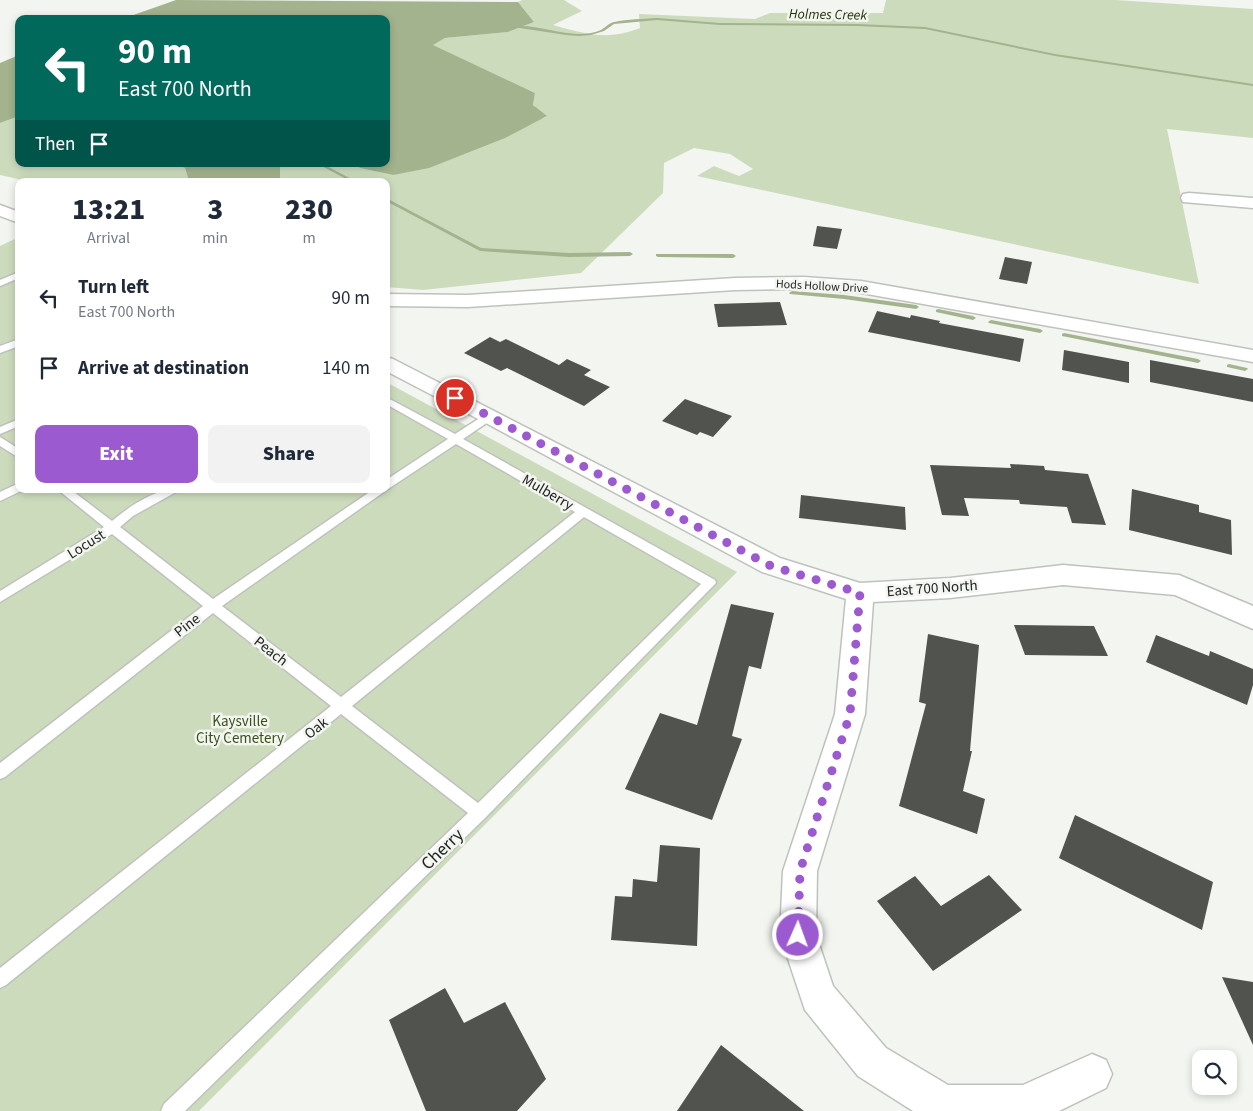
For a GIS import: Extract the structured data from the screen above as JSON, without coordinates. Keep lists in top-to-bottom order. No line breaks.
{"streets":{"street":["Hods Hollow Drive","East 700 North"],"lane":["Mulberry","Locust","Pine","Peach","Oak","Cherry"]},"crossings":[["Mulberry","Oak"],["Mulberry","Cherry"],["Locust","Peach"],["Pine","Peach"],["Peach","Oak"],["Peach","Cherry"]],"water":["Holmes Creek"],"parks":["Kaysville City Cemetery"],"page":{"turn":["90 m","East 700 North"],"then":"Then","eta":["13:21","Arrival","3","min","230","m"],"list":[{"name":"Turn left","note":"East 700 North","value":"90 m"},{"name":"Arrive at destination","value":"140 m"}],"buttons":["Exit","Share"]}}
